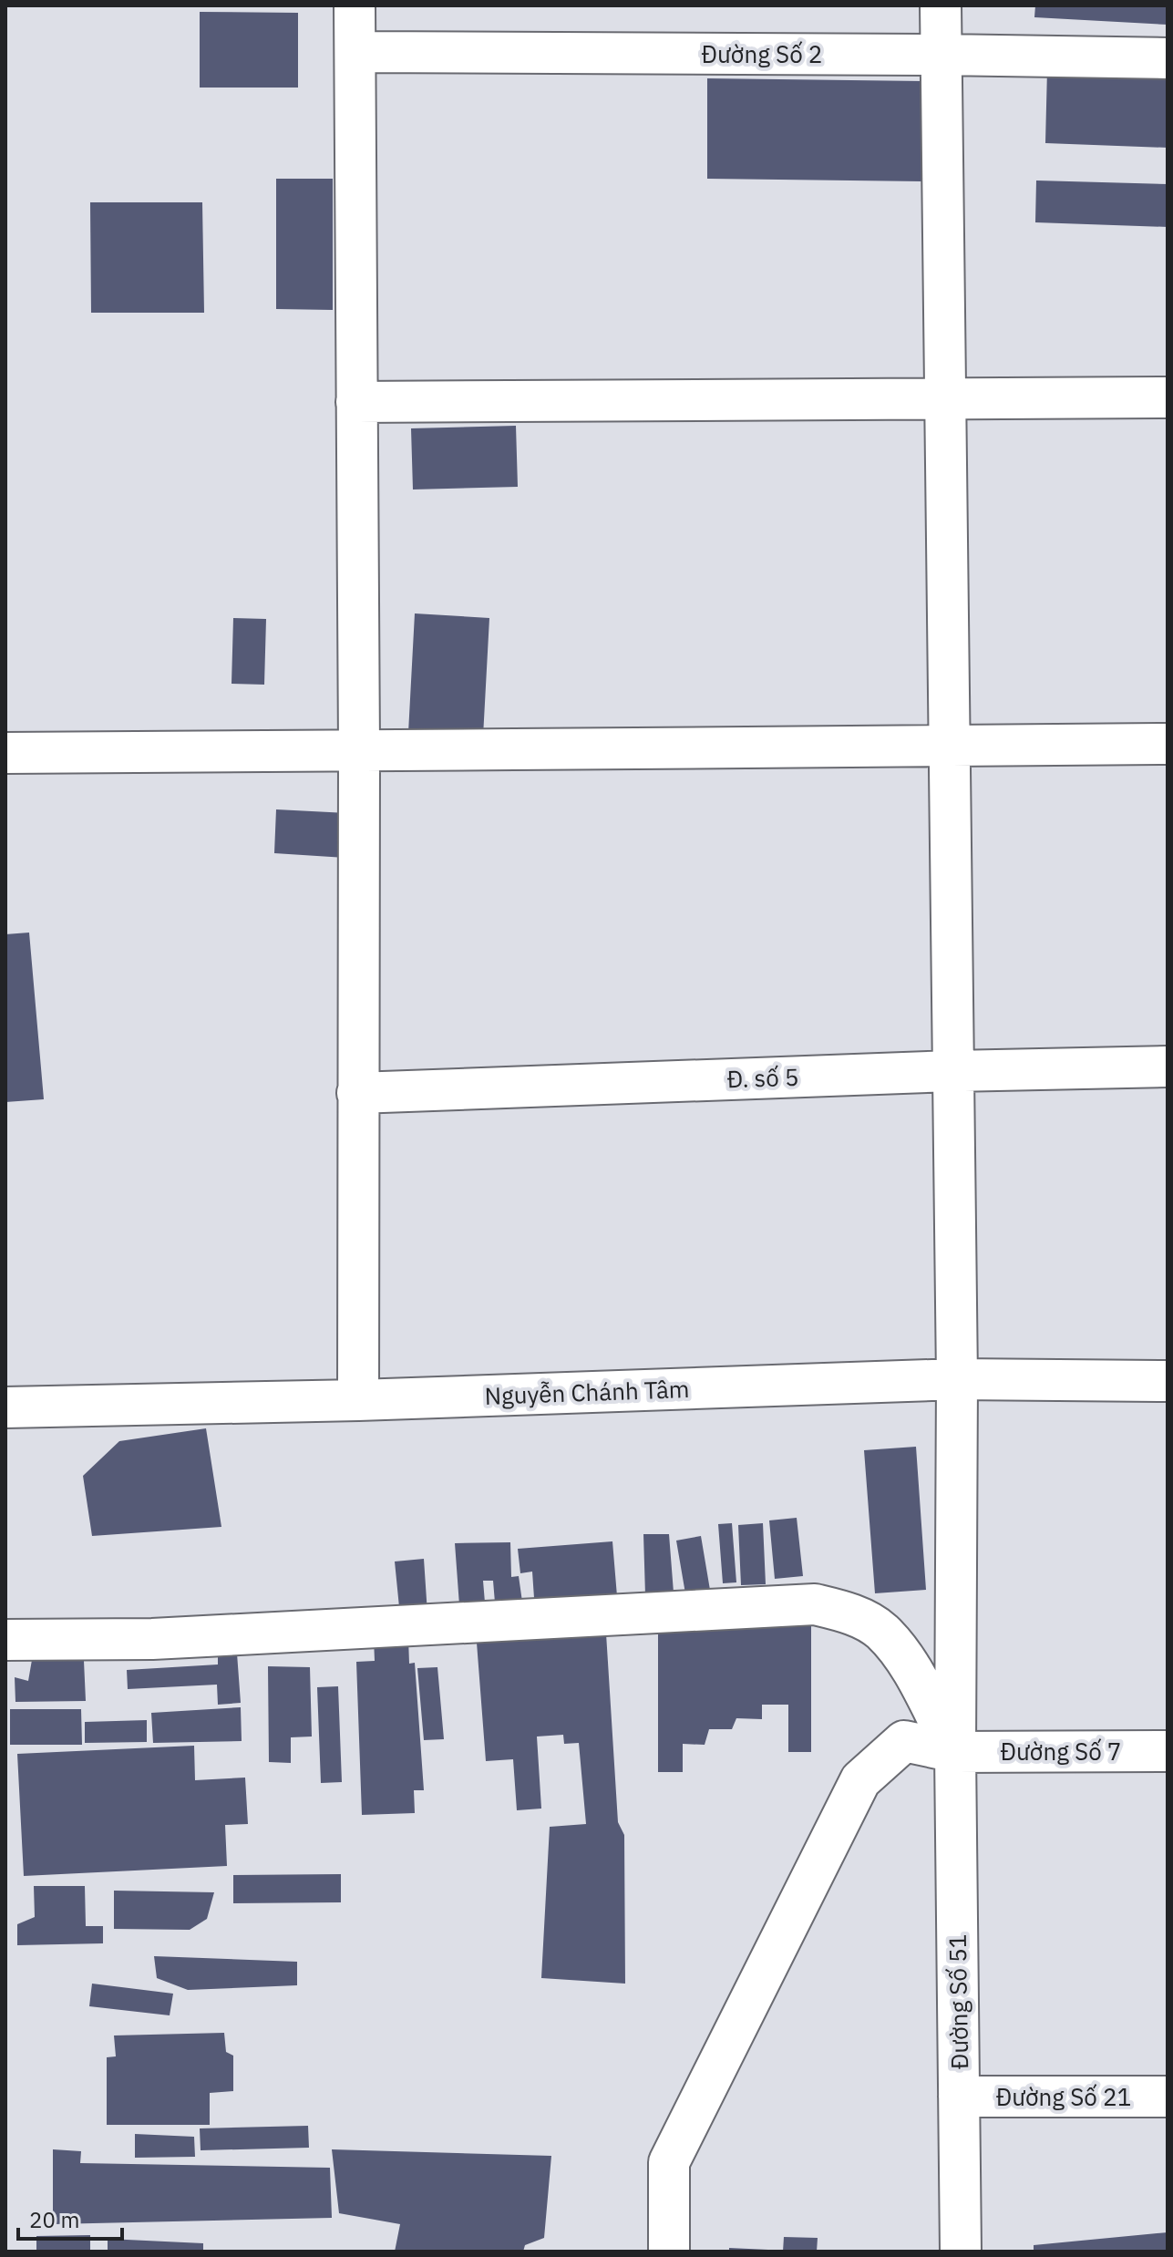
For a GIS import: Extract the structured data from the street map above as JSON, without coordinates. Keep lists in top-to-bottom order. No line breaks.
{"streets":{"street":["Đường Số 2","Đ. số 5","Nguyễn Chánh Tâm","Đường Số 7","Đường Số 51","Đường Số 21"]},"crossings":[["Đường Số 2","Đường Số 51"],["Đ. số 5","Đường Số 51"],["Nguyễn Chánh Tâm","Đường Số 51"],["Đường Số 7","Đường Số 51"],["Đường Số 51","Đường Số 21"]],"scale_bar":"20 m"}
